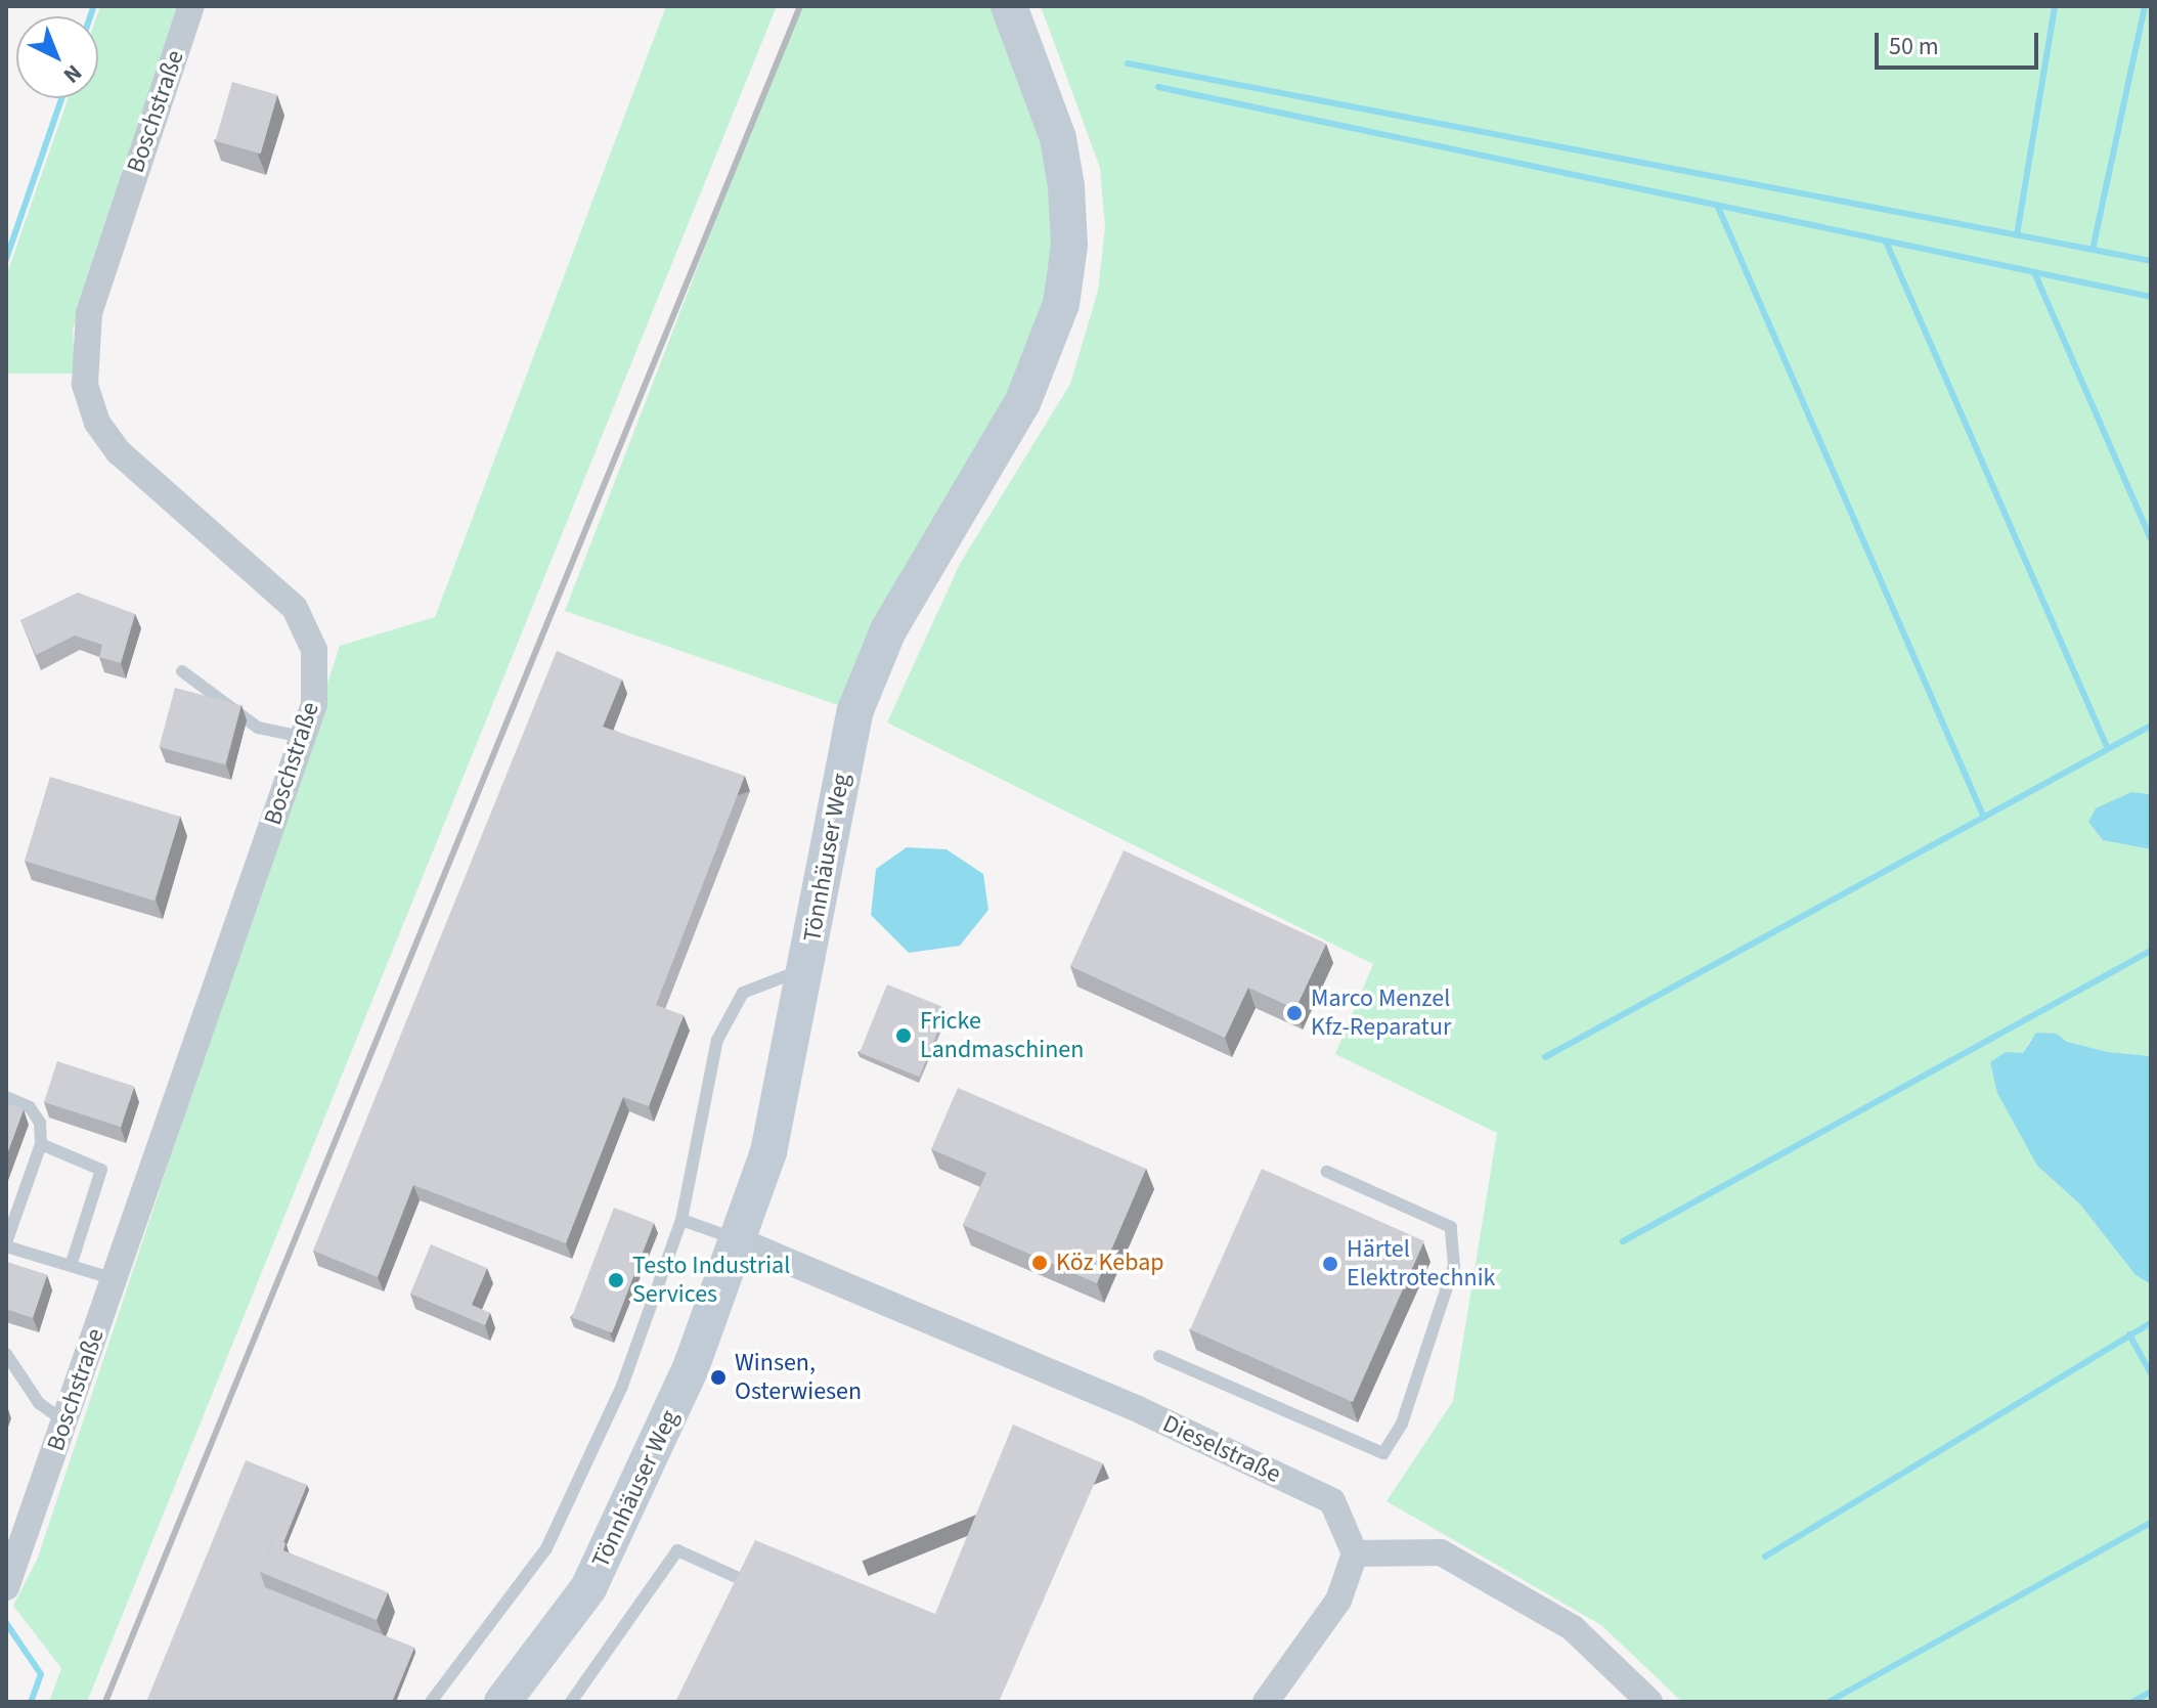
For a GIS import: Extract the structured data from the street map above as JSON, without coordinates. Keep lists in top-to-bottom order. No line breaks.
{"streets":{"main road":["Tönnhäuser Weg"],"street":["Boschstraße","Dieselstraße"]},"crossings":[["Tönnhäuser Weg","Dieselstraße"]],"places":["Marco Menzel Kfz-Reparatur","Fricke Landmaschinen","Köz Kebap","Härtel Elektrotechnik","Testo Industrial Services","Winsen, Osterwiesen"],"scale_bar":"50 m","north":"bottom right"}
